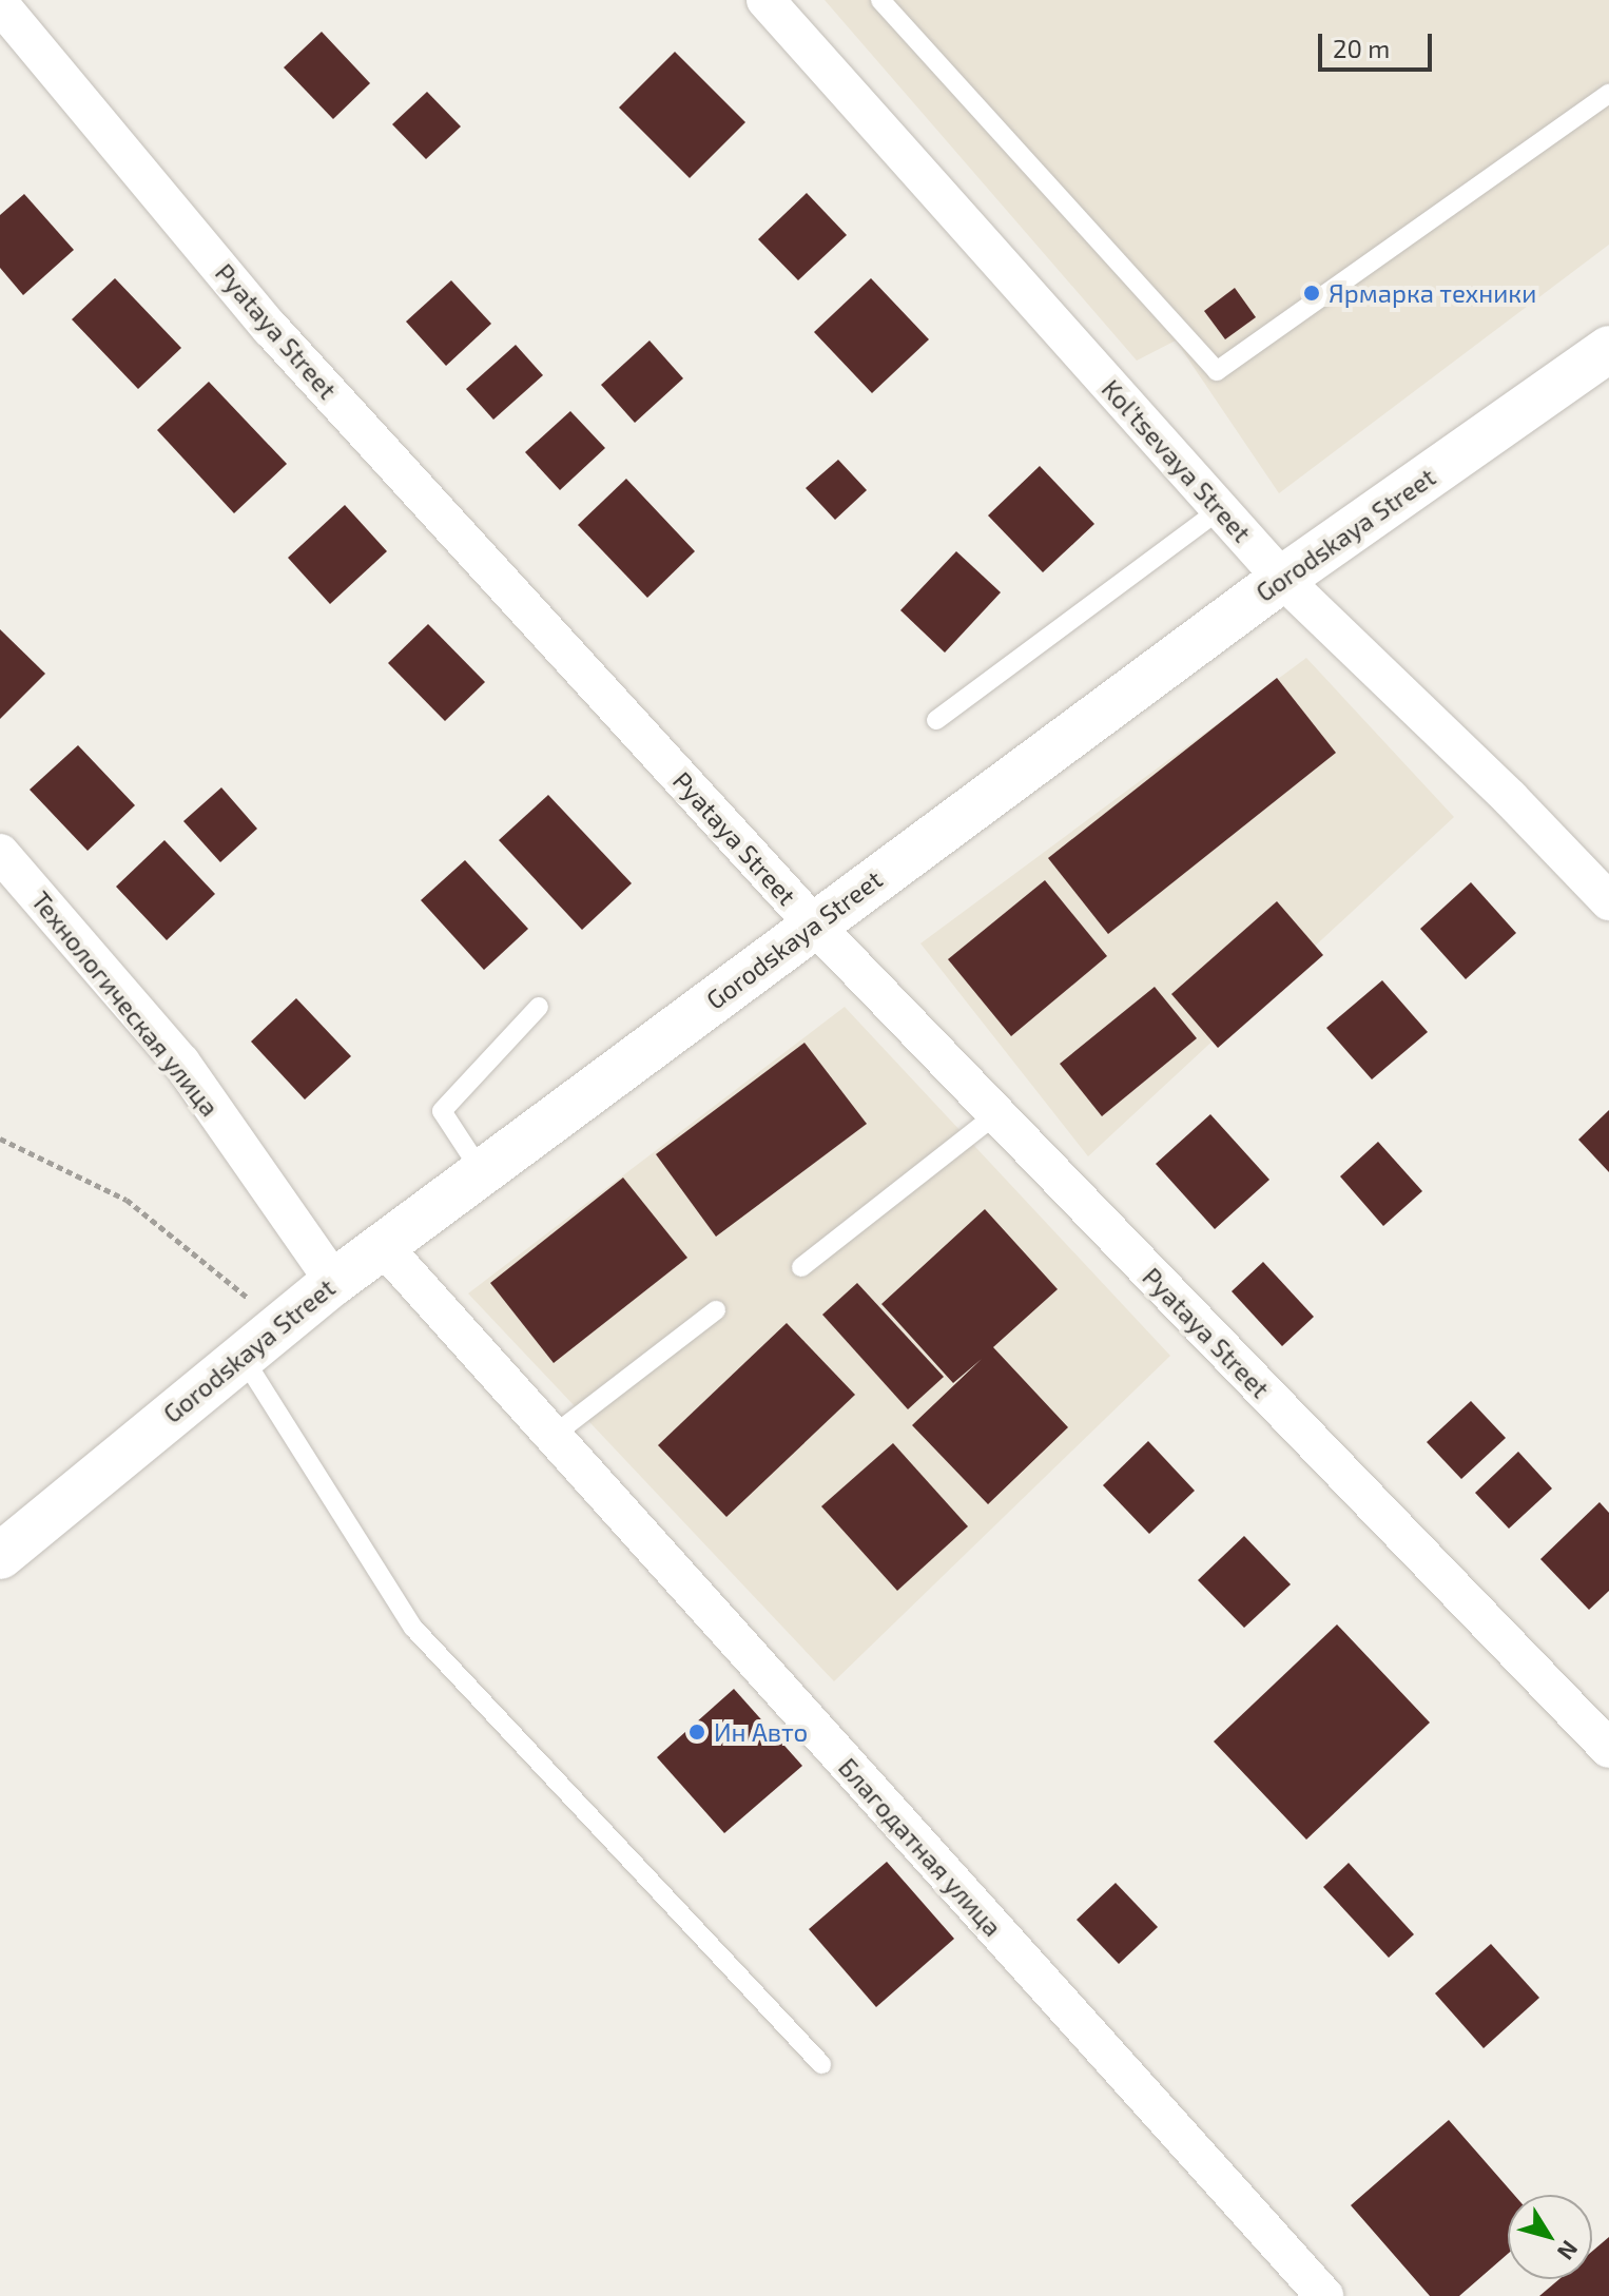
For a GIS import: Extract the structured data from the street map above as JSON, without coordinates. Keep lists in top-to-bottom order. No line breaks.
{"streets":{"street":["Pyataya Street","Kol'tsevaya Street","Gorodskaya Street","Технологическая улица","Благодатная улица"]},"crossings":[["Pyataya Street","Gorodskaya Street"],["Kol'tsevaya Street","Gorodskaya Street"],["Gorodskaya Street","Технологическая улица"],["Gorodskaya Street","Благодатная улица"]],"places":["Ярмарка техники","Ин Авто"],"scale_bar":"20 m","north":"bottom right"}
